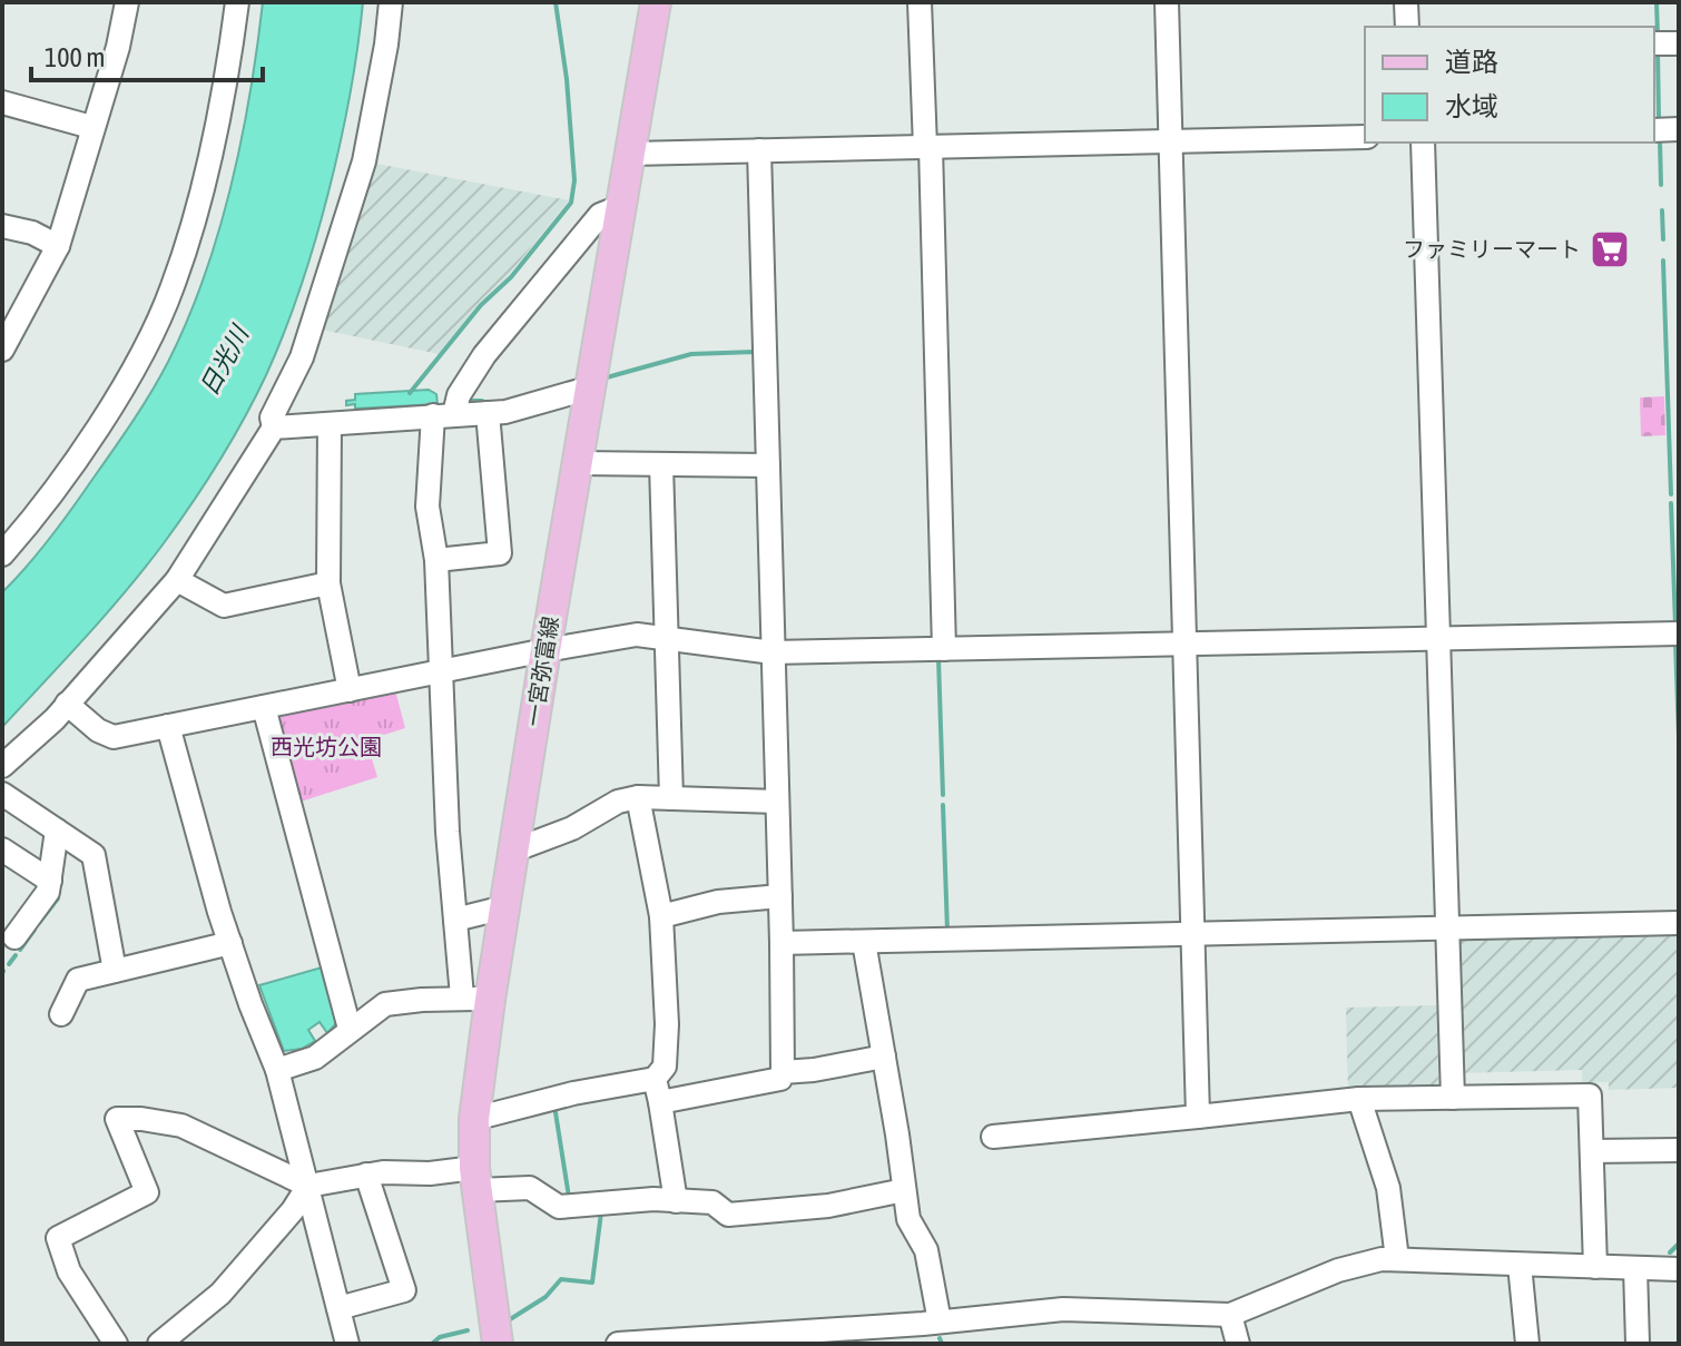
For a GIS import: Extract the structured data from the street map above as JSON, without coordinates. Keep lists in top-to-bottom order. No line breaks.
{"streets":{"main road":["一宮弥富線"]},"water":["日光川"],"parks":["西光坊公園"],"places":{"supermarket":["ファミリーマート"]},"legend":["道路","水域"],"scale_bar":"100 m"}
